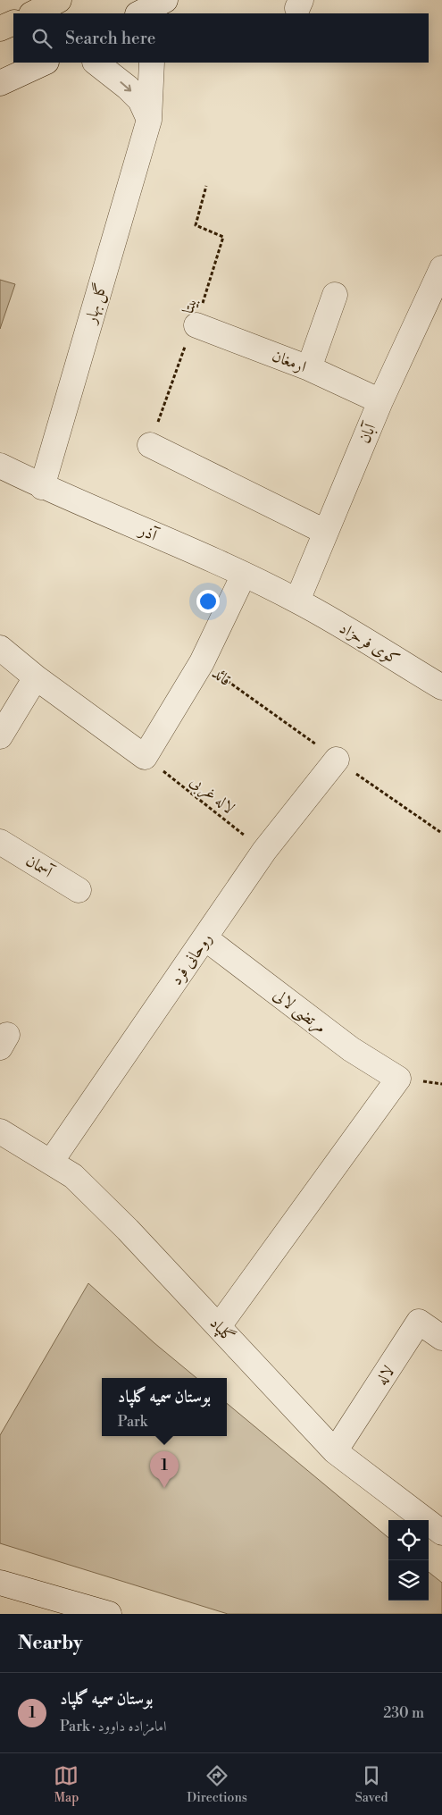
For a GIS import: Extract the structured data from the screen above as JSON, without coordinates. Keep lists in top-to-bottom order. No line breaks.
{"streets":{"street":["گل بهار","ارمغان","آبان","آذر","کوی فرحزاد","قائد","آسمان","روحانی فرد","مرتضی لالی","گلپاد","لاله"],"path":["بیتا","لاله غربی"]},"crossings":[["گل بهار","آذر"],["بیتا","ارمغان"],["ارمغان","آبان"],["آبان","آذر"],["آبان","کوی فرحزاد"],["آذر","کوی فرحزاد"],["قائد","لاله غربی"],["قائد","روحانی فرد"],["لاله غربی","روحانی فرد"],["روحانی فرد","مرتضی لالی"],["روحانی فرد","گلپاد"],["مرتضی لالی","گلپاد"],["گلپاد","لاله"]],"page":{"search":"Search here","popup":["بوستان سمیه گلپاد","Park"],"pins":"1","heading":"Nearby","list":[{"mark":"1","name":"بوستان سمیه گلپاد","note":"Park · امامزاده داوود","value":"230 m"}],"nav":["Map","Directions","Saved"]}}
